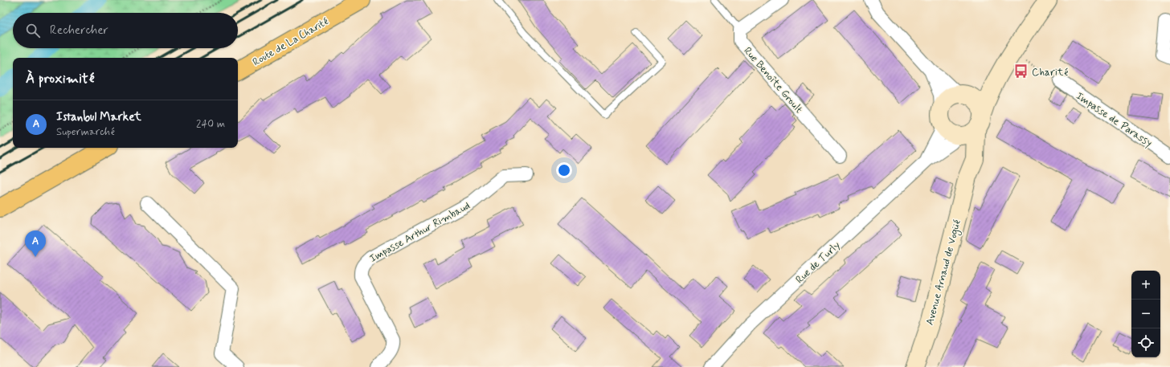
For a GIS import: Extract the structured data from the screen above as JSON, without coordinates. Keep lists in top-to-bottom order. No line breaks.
{"streets":{"main road":["Route de La Charité"],"street":["Rue Benoîte Groult","Impasse de Parassy","Impasse Arthur Rimbaud","Rue de Turly","Avenue Arnaud de Vogüé"]},"crossings":[["Rue de Turly","Avenue Arnaud de Vogüé"]],"places":{"bus stop":["Charité"]},"page":{"search":"Rechercher","heading":"À proximité","list":[{"mark":"A","name":"Istanbul Market","note":"Supermarché","value":"240 m"}],"pins":"A","map_buttons":["+","−"]}}
